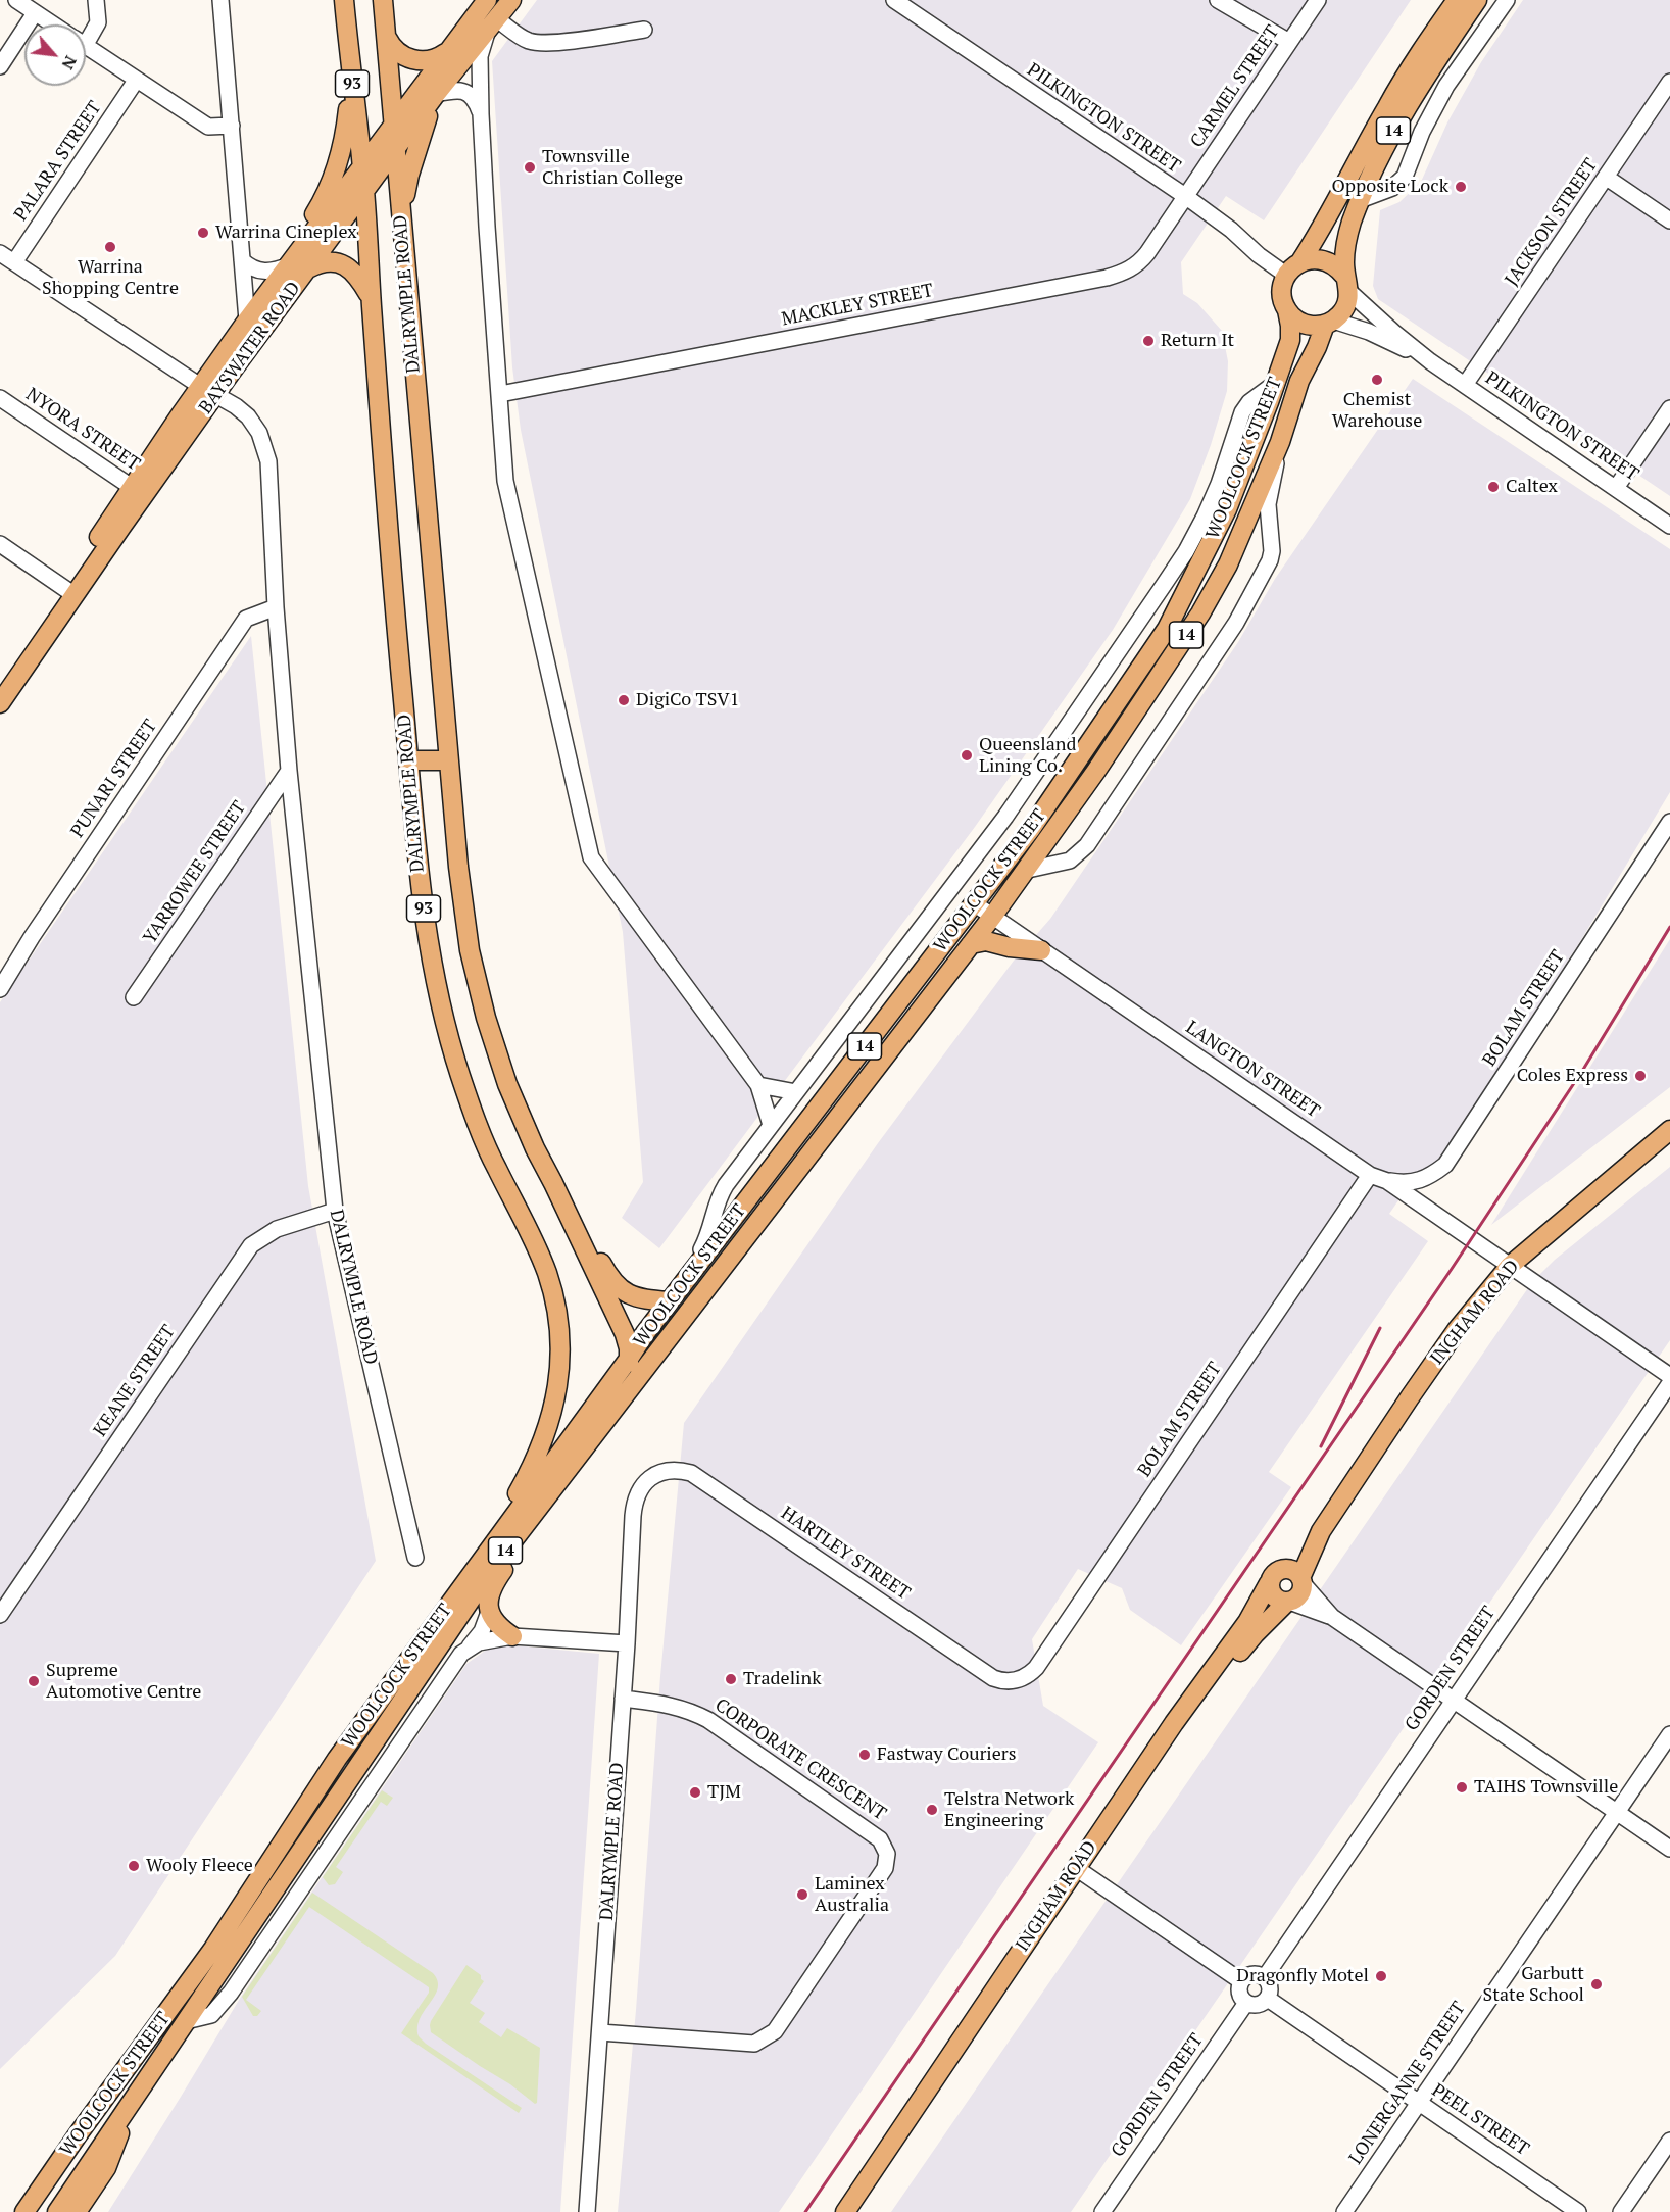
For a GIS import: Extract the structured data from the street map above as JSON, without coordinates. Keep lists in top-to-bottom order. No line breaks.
{"streets":{"main road":["93","14","DALRYMPLE ROAD","BAYSWATER ROAD","WOOLCOCK STREET","INGHAM ROAD"],"street":["CARMEL STREET","PILKINGTON STREET","PALARA STREET","JACKSON STREET","MACKLEY STREET","NYORA STREET","PUNARI STREET","YARROWEE STREET","BOLAM STREET","LANGTON STREET","KEANE STREET","HARTLEY STREET","GORDEN STREET","CORPORATE CRESCENT","LONERGANNE STREET","PEEL STREET"]},"crossings":[["CARMEL STREET","PILKINGTON STREET"],["CARMEL STREET","MACKLEY STREET"],["PILKINGTON STREET","14"],["PILKINGTON STREET","JACKSON STREET"],["PILKINGTON STREET","MACKLEY STREET"],["PILKINGTON STREET","WOOLCOCK STREET"],["14","WOOLCOCK STREET"],["PALARA STREET","DALRYMPLE ROAD"],["DALRYMPLE ROAD","BAYSWATER ROAD"],["DALRYMPLE ROAD","WOOLCOCK STREET"],["DALRYMPLE ROAD","PUNARI STREET"],["DALRYMPLE ROAD","YARROWEE STREET"],["DALRYMPLE ROAD","KEANE STREET"],["DALRYMPLE ROAD","HARTLEY STREET"],["DALRYMPLE ROAD","CORPORATE CRESCENT"],["BAYSWATER ROAD","NYORA STREET"],["WOOLCOCK STREET","LANGTON STREET"],["BOLAM STREET","LANGTON STREET"],["BOLAM STREET","HARTLEY STREET"],["LANGTON STREET","INGHAM ROAD"],["GORDEN STREET","PEEL STREET"],["LONERGANNE STREET","PEEL STREET"]],"places":["Townsville Christian College","Opposite Lock","Warrina Cineplex","Warrina Shopping Centre","Return It","Chemist Warehouse","Caltex","DigiCo TSV1","Queensland Lining Co.","Coles Express","Tradelink","Supreme Automotive Centre","Fastway Couriers","TAIHS Townsville","TJM","Telstra Network Engineering","Wooly Fleece","Laminex Australia","Dragonfly Motel","Garbutt State School"],"north":"bottom right"}
